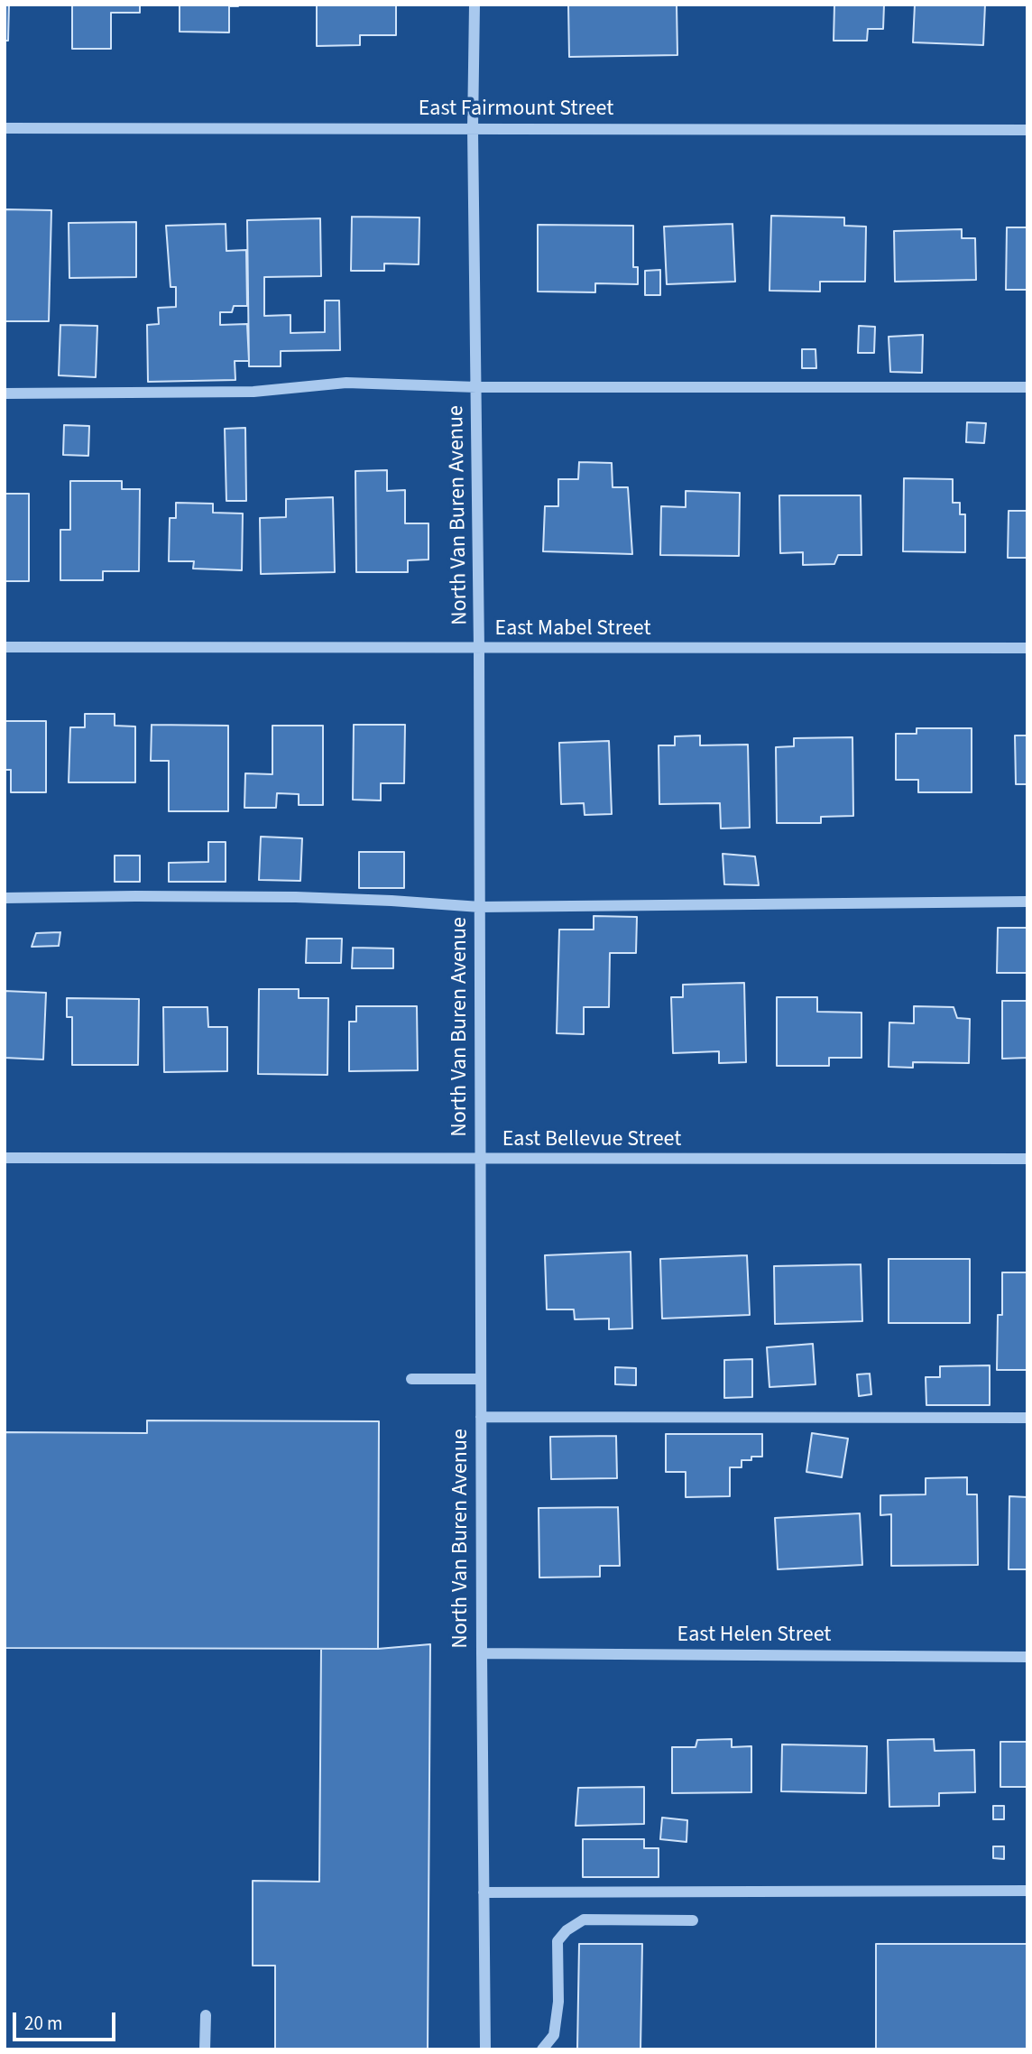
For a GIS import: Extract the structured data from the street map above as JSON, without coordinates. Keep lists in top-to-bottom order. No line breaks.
{"streets":{"street":["East Fairmount Street","North Van Buren Avenue","East Mabel Street","East Bellevue Street","East Helen Street"]},"crossings":[["East Fairmount Street","North Van Buren Avenue"],["North Van Buren Avenue","East Mabel Street"],["North Van Buren Avenue","East Bellevue Street"],["North Van Buren Avenue","East Helen Street"]],"scale_bar":"20 m"}
